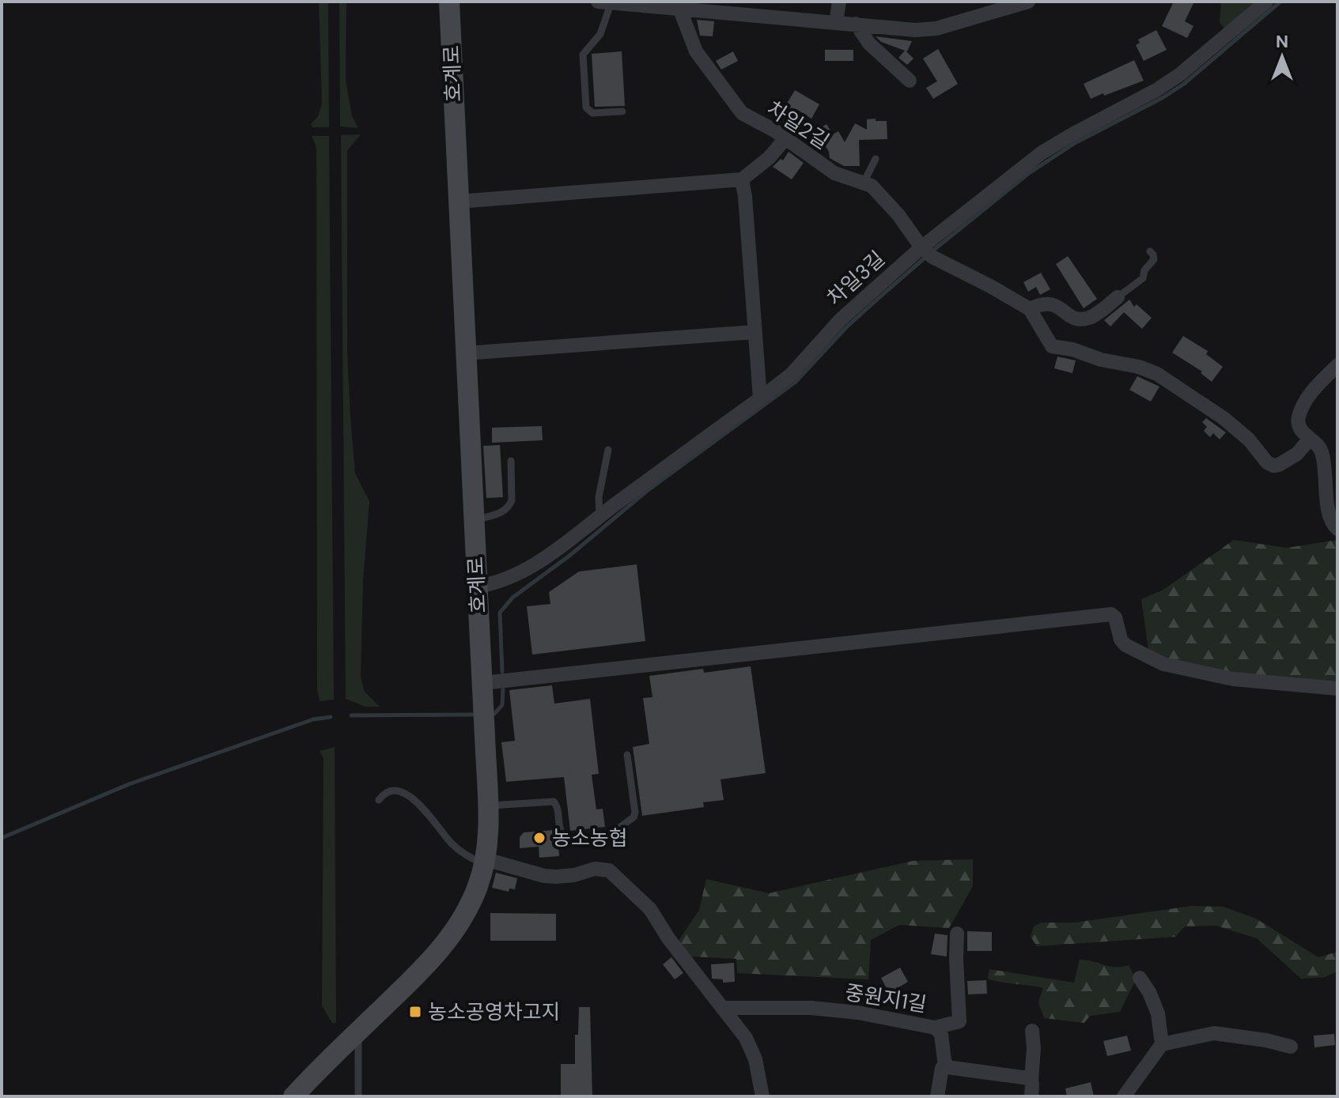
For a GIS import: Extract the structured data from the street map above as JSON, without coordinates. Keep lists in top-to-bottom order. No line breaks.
{"streets":{"street":["호계로","차일2길","차일3길","중원지1길"]},"crossings":[["호계로","차일3길"],["차일2길","차일3길"]],"places":{"other":["농소농협"],"transit":["농소공영차고지"]},"north":"top"}
